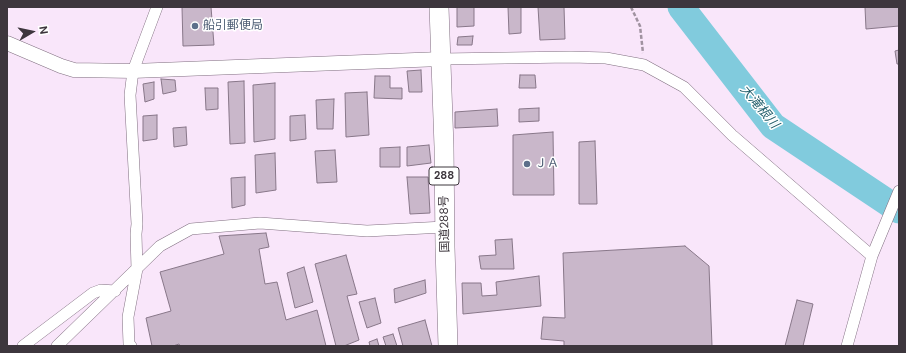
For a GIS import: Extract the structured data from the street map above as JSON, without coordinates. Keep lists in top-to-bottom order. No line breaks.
{"streets":{"highway":["288","国道288号"]},"water":["大滝根川"],"places":["船引郵便局","ＪＡ"],"north":"right"}
